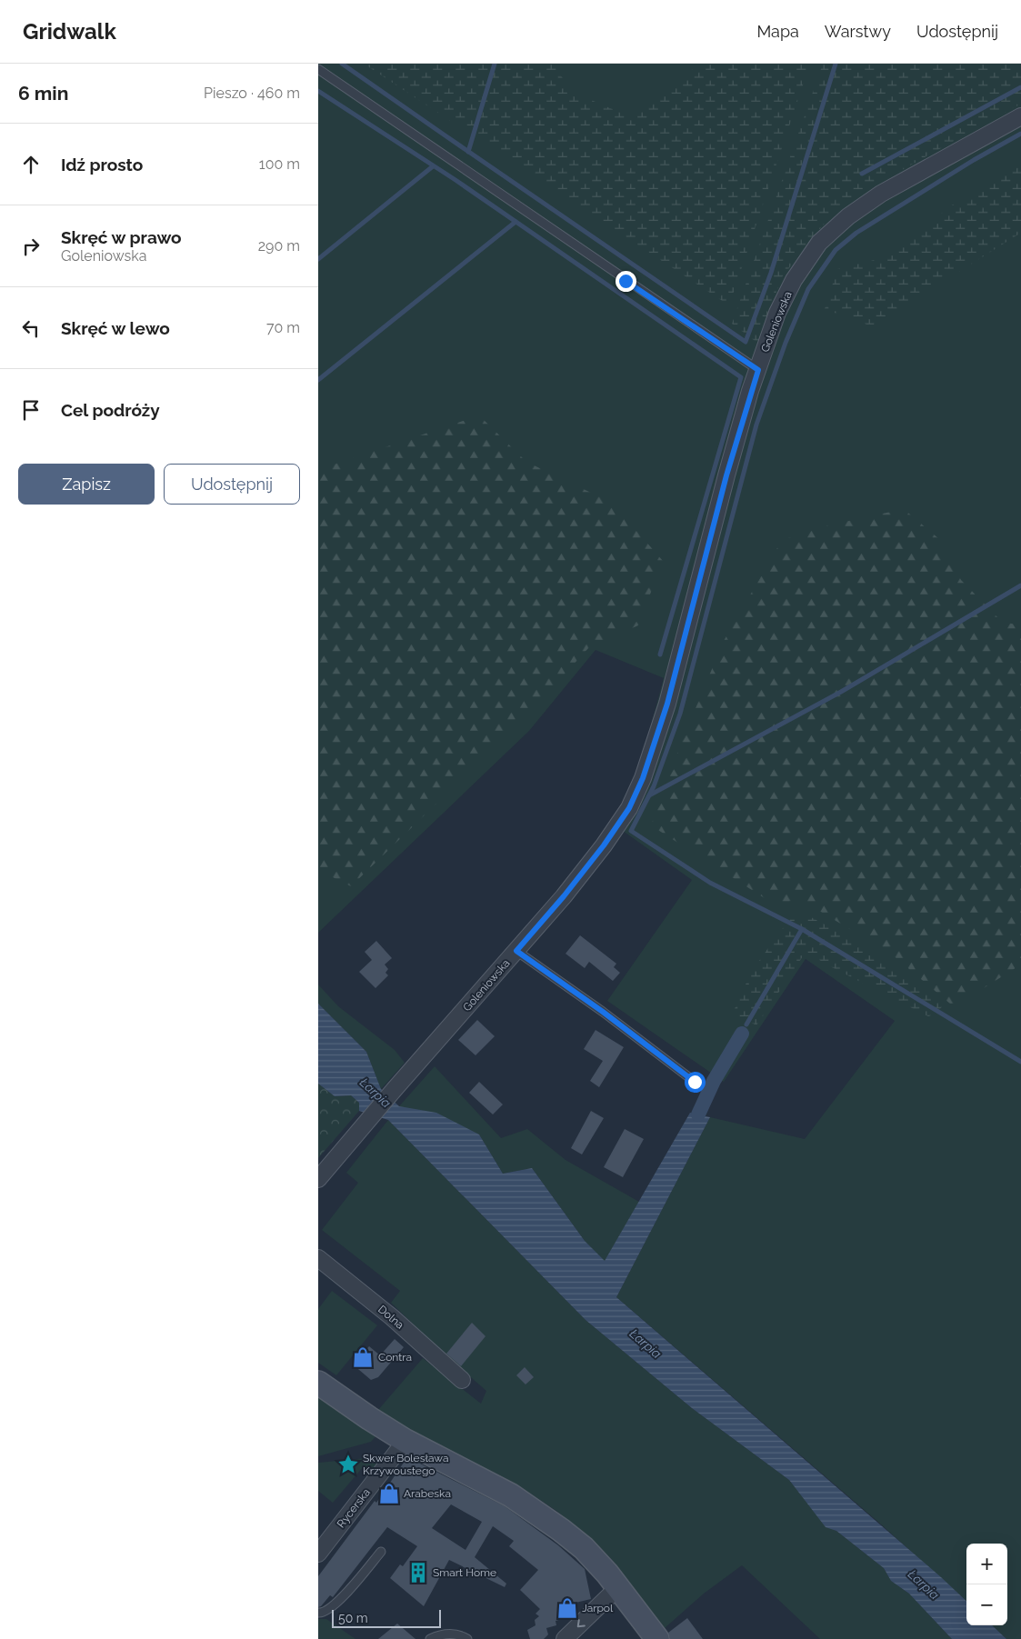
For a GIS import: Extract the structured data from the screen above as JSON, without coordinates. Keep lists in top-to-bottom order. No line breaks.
{"streets":{"street":["Goleniowska","Dolna","Rycerska"]},"water":["Łarpia"],"places":{"shop":["Contra","Arabeska","Jarpol"],"place":["Skwer Bolesława Krzywoustego"],"building":["Smart Home"]},"scale_bar":"50 m","page":{"header":"Gridwalk","nav":["Mapa","Warstwy","Udostępnij"],"heading":["6 min","Pieszo · 460 m"],"list":[["Idź prosto","100 m"],["Skręć w prawo","Goleniowska","290 m"],["Skręć w lewo","70 m"],"Cel podróży"],"buttons":["Zapisz","Udostępnij"],"map_buttons":["+","−"],"scale":"50 m"}}
